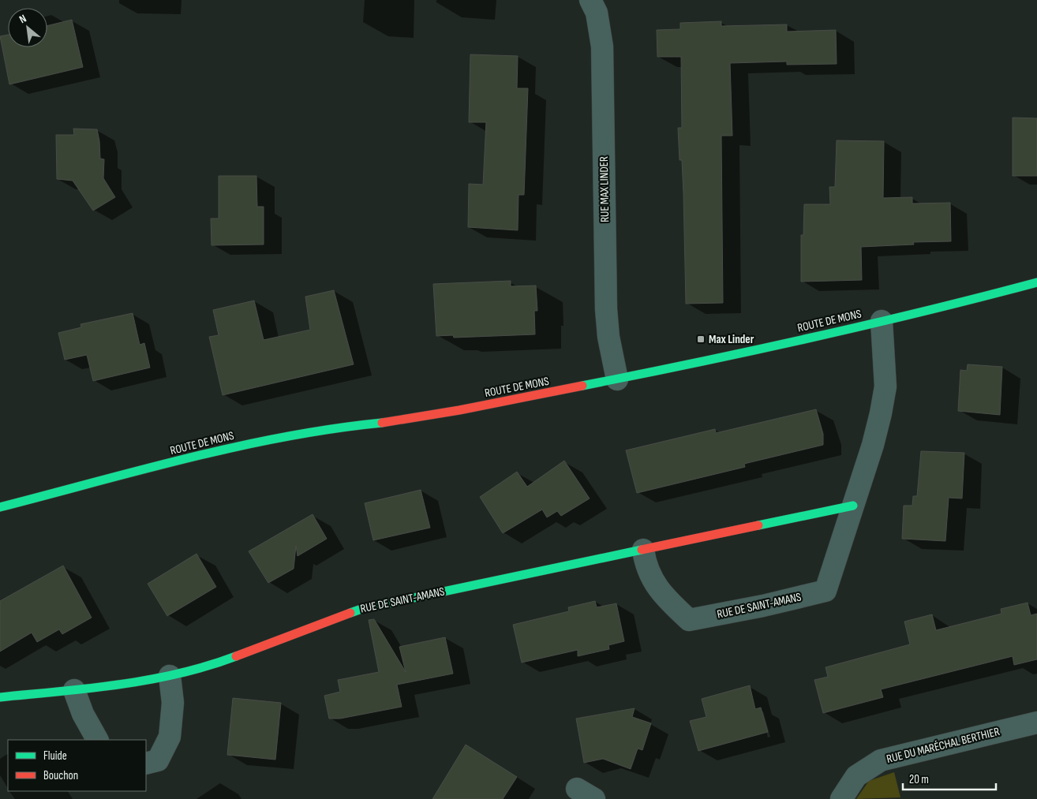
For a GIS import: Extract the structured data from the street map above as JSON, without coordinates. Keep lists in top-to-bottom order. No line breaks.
{"streets":{"main road":["ROUTE DE MONS","RUE DE SAINT-AMANS"],"street":["RUE MAX LINDER","RUE DU MARÉCHAL BERTHIER"]},"crossings":[["RUE MAX LINDER","ROUTE DE MONS"],["ROUTE DE MONS","RUE DE SAINT-AMANS"]],"places":{"transit":["Max Linder"]},"legend":["Fluide","Bouchon"],"scale_bar":"20 m","north":"top left"}
